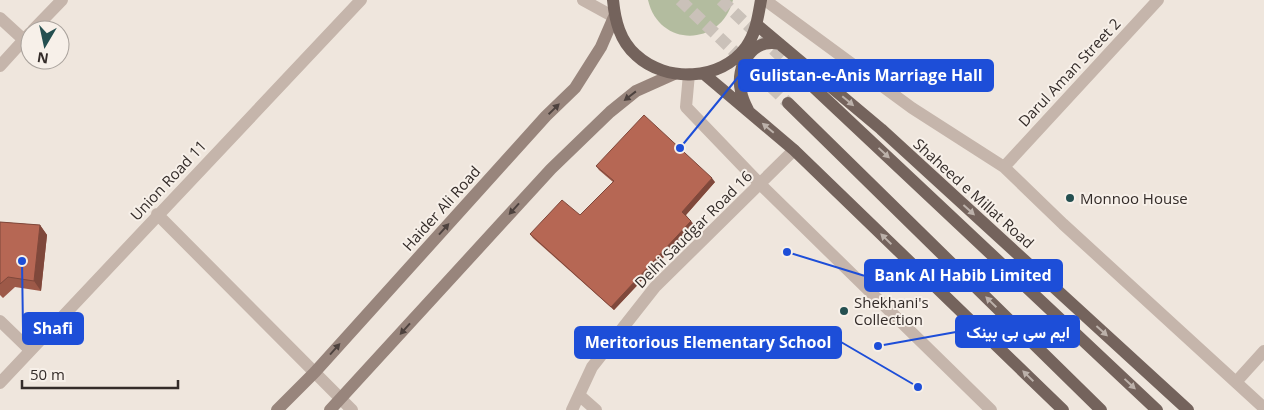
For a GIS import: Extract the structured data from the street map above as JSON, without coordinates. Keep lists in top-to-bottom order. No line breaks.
{"streets":{"main road":["Shaheed e Millat Road","Haider Ali Road"],"street":["Darul Aman Street 2","Union Road 11","Delhi Saudgar Road 16"]},"places":["Gulistan-e-Anis Marriage Hall","Monnoo House","Bank Al Habib Limited","Shafi","Shekhani's Collection","ایم سی بی بینک","Meritorious Elementary School"],"scale_bar":"50 m","north":"bottom"}
